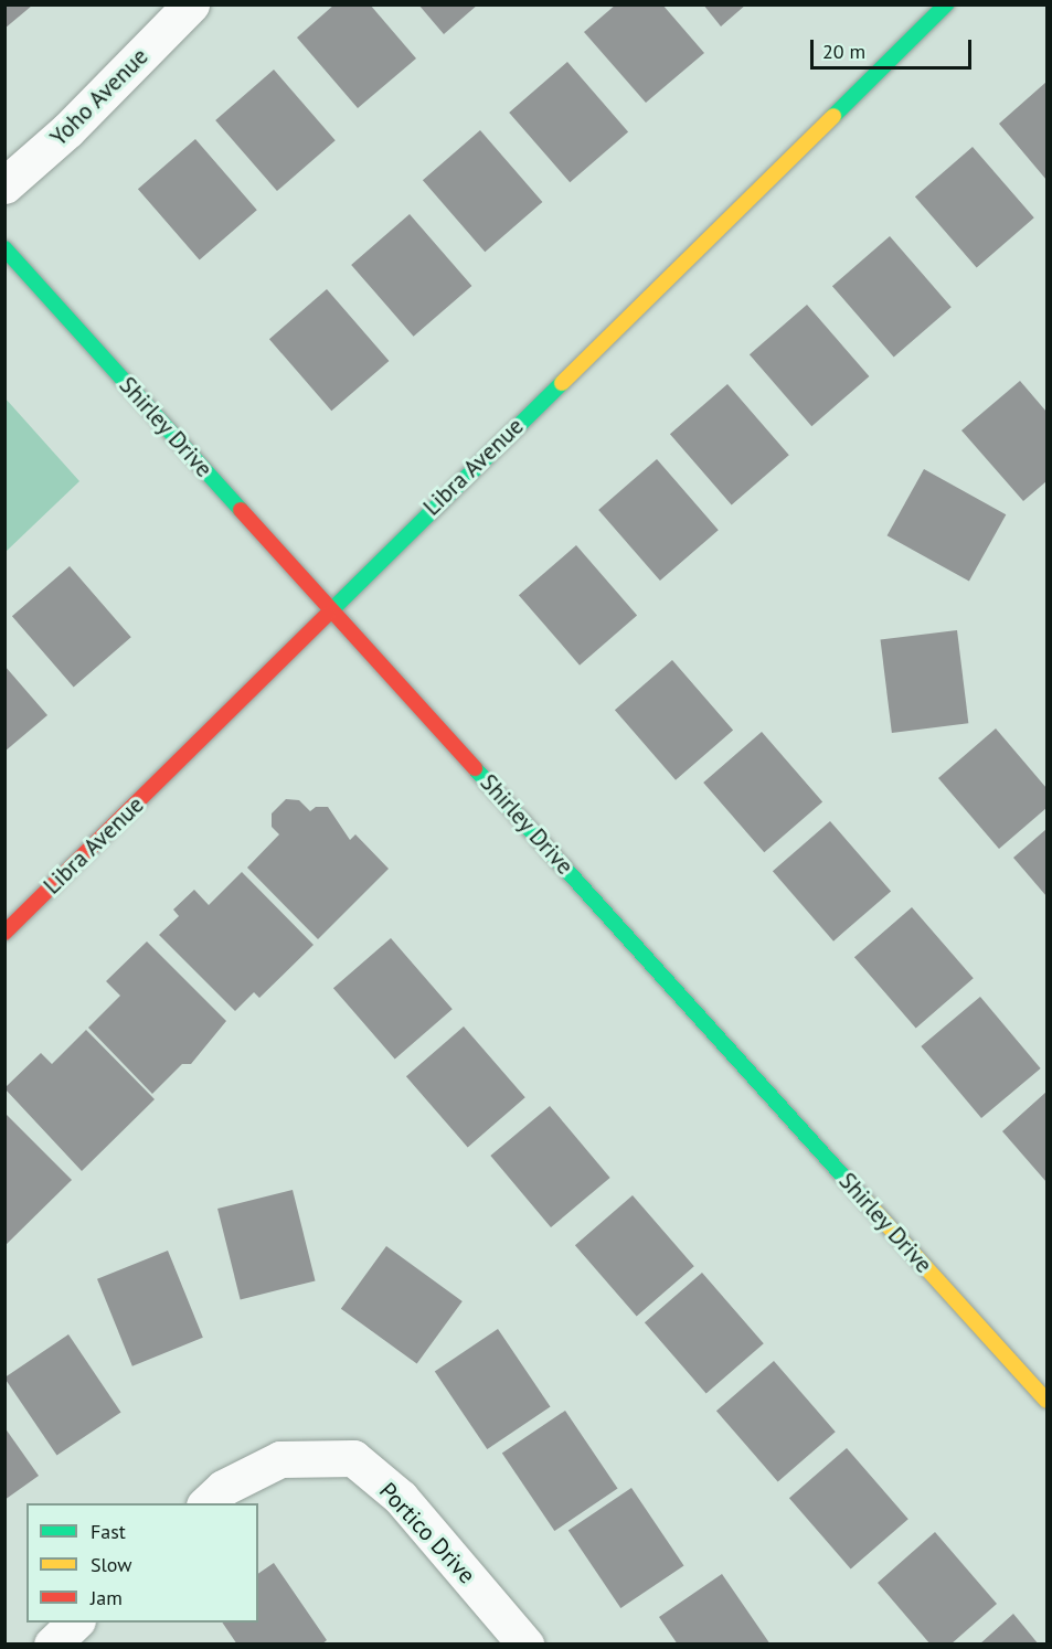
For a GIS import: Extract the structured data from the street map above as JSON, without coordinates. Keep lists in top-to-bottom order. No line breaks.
{"streets":{"street":["Yoho Avenue","Shirley Drive","Libra Avenue","Portico Drive"]},"crossings":[["Shirley Drive","Libra Avenue"]],"legend":["Fast","Slow","Jam"],"scale_bar":"20 m"}
